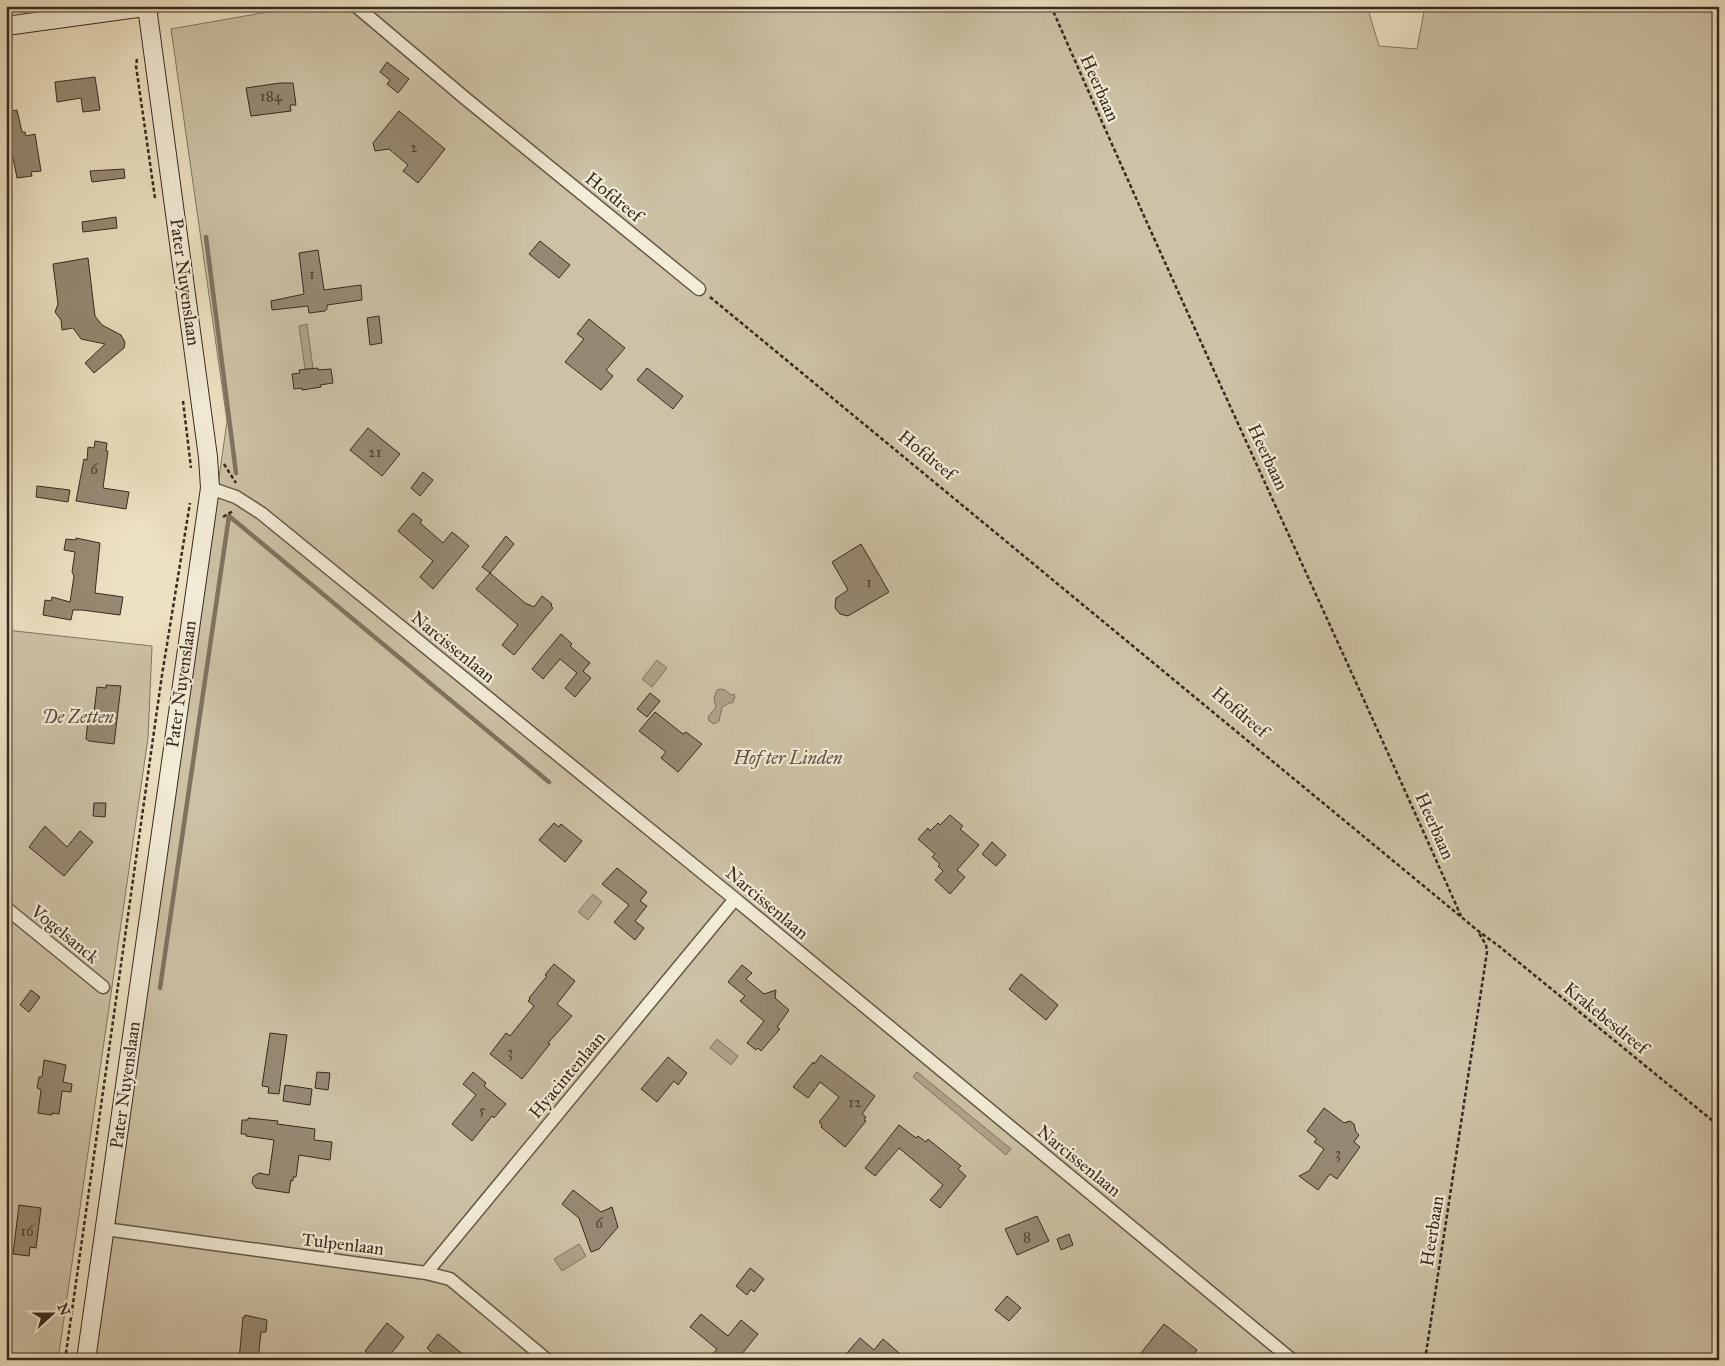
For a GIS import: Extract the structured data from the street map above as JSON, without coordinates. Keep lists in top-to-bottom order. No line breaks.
{"streets":{"street":["Hofdreef","Pater Nuyenslaan","Narcissenlaan","Vogelsanck","Hyacintenlaan","Tulpenlaan"],"path":["Heerbaan","Krakebesdreef"]},"crossings":[["Heerbaan","Hofdreef"],["Heerbaan","Krakebesdreef"],["Hofdreef","Krakebesdreef"],["Pater Nuyenslaan","Narcissenlaan"],["Pater Nuyenslaan","Tulpenlaan"],["Narcissenlaan","Hyacintenlaan"],["Hyacintenlaan","Tulpenlaan"]],"parks":["De Zetten","Hof ter Linden"],"house_numbers":["184","2","1","21","6","1","3","12","5","3","6","16","8"],"north":"right"}
